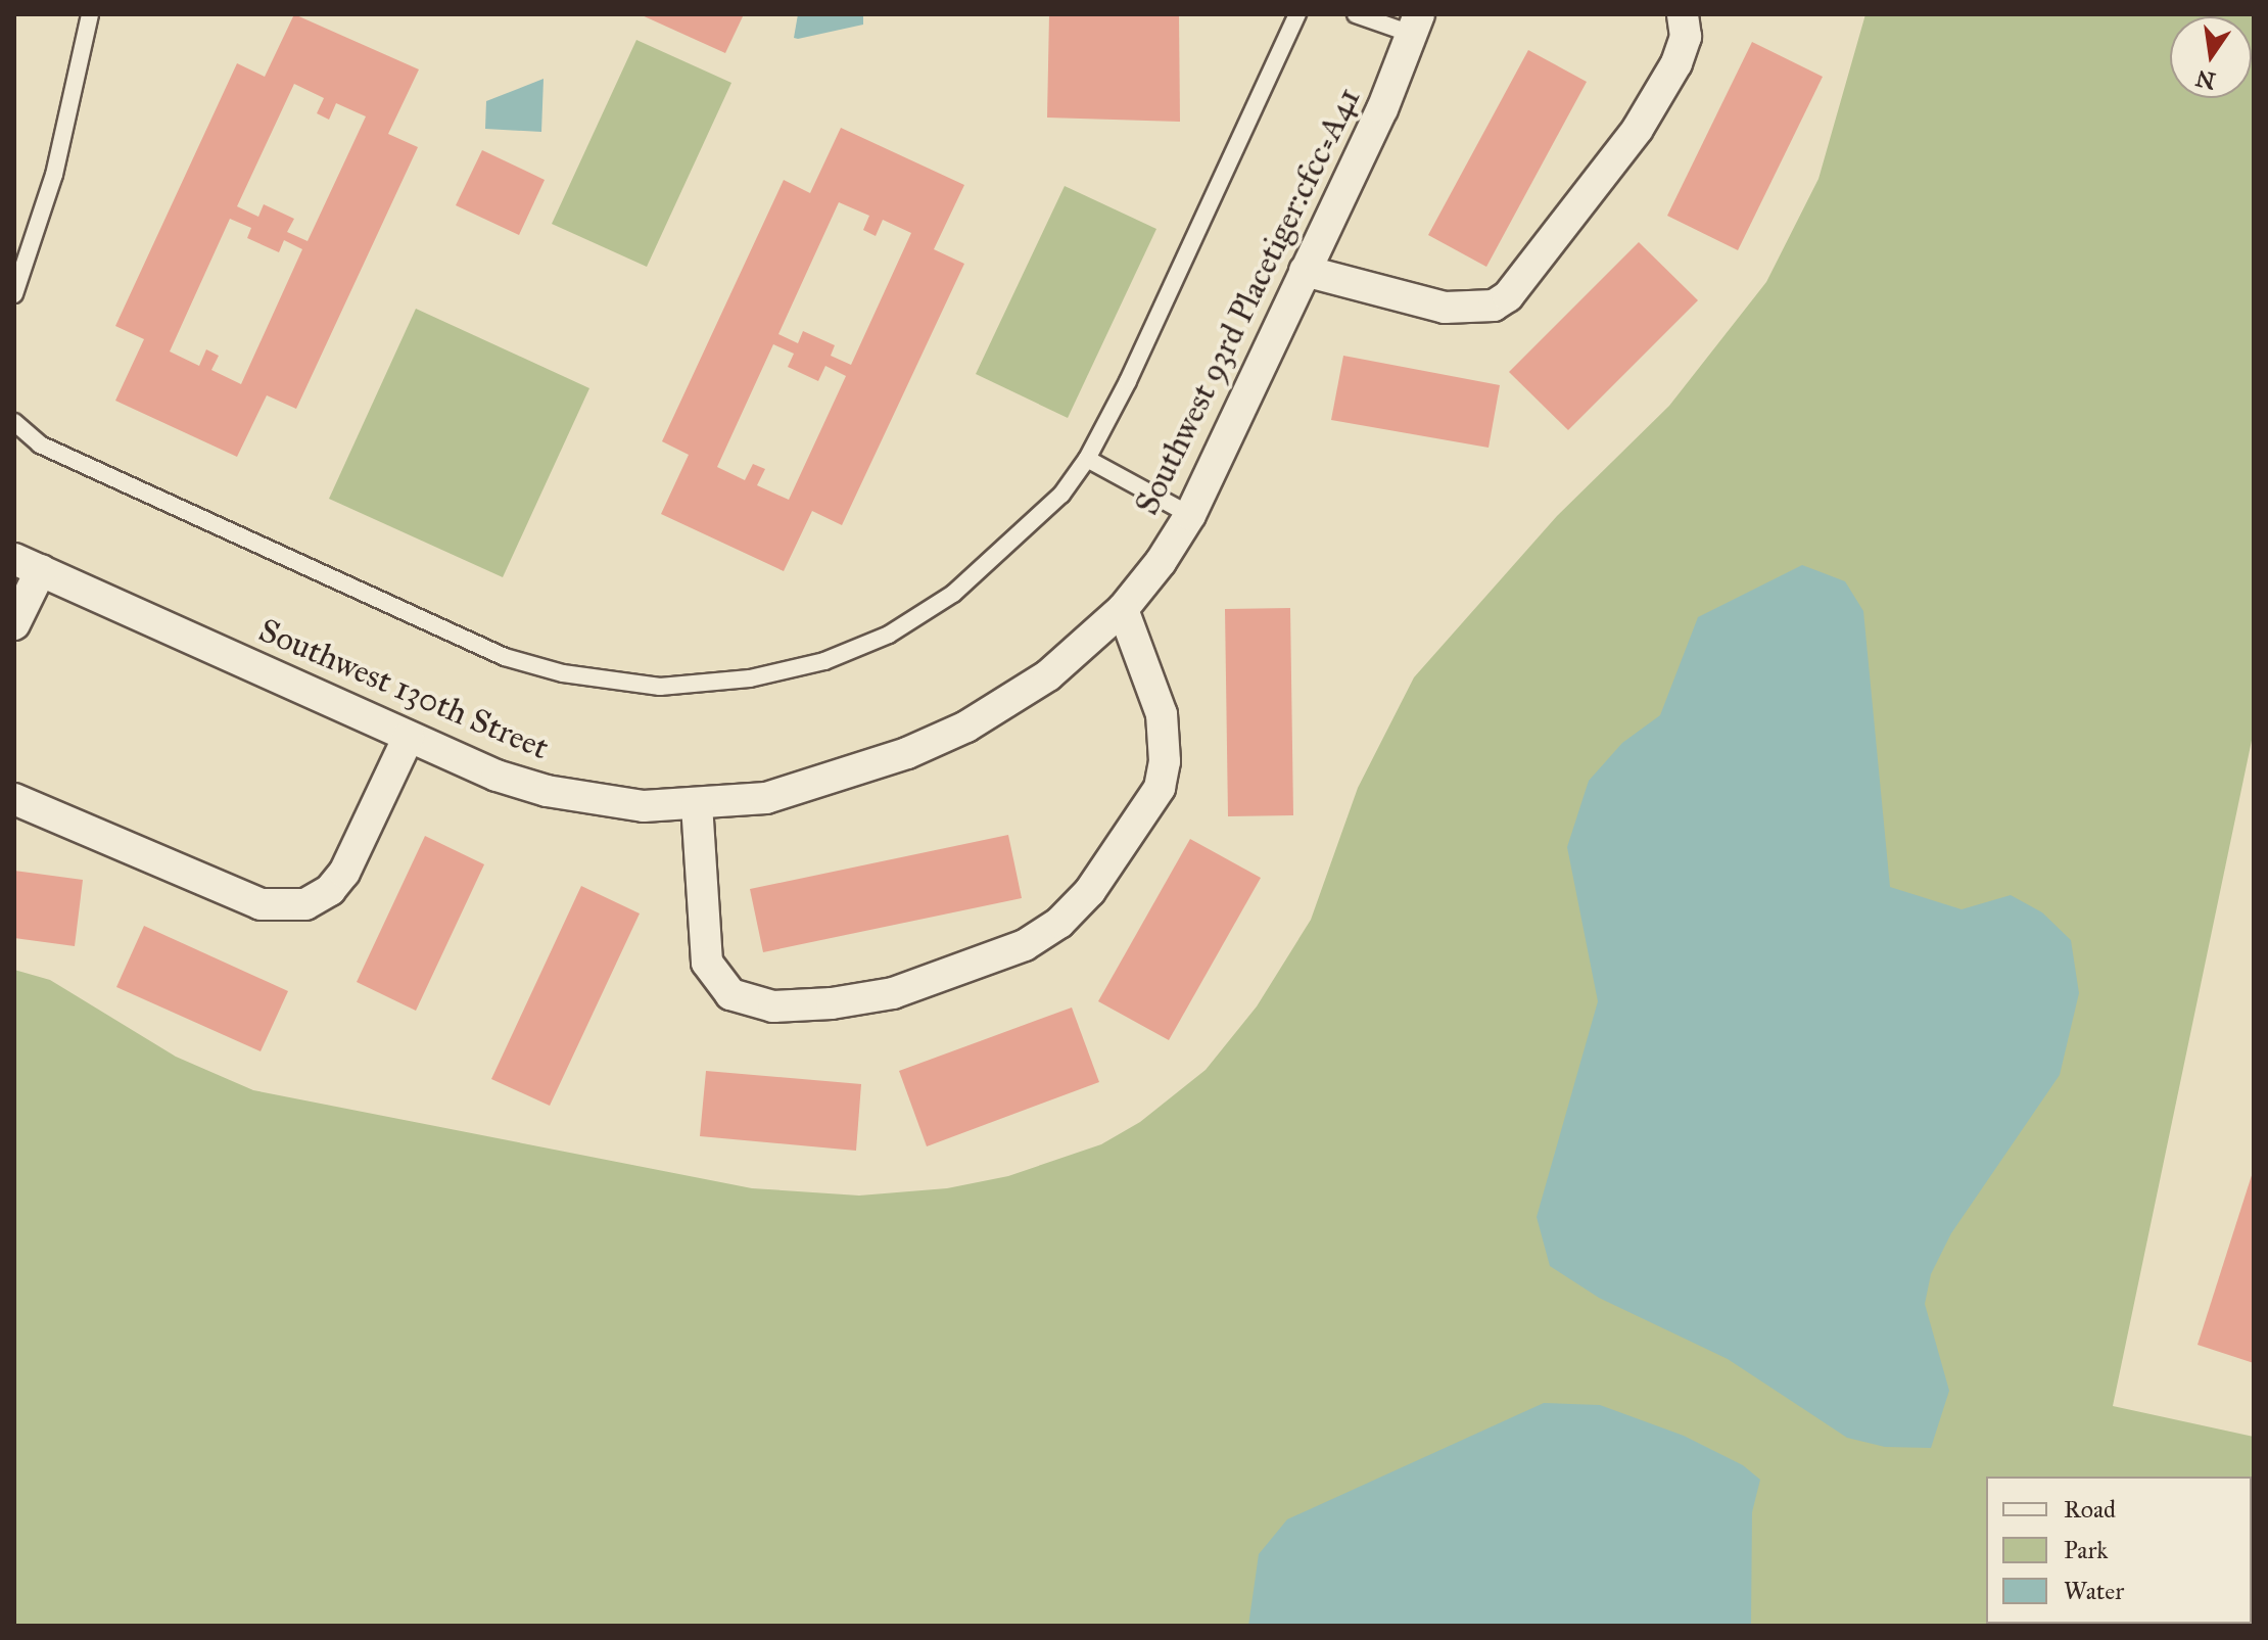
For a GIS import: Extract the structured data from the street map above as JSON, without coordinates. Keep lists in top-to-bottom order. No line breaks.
{"streets":{"street":["Southwest 93rd Placetiger:cfcc=A41","Southwest 130th Street"]},"crossings":[["Southwest 93rd Placetiger:cfcc=A41","Southwest 130th Street"]],"legend":["Road","Park","Water"],"north":"bottom"}
